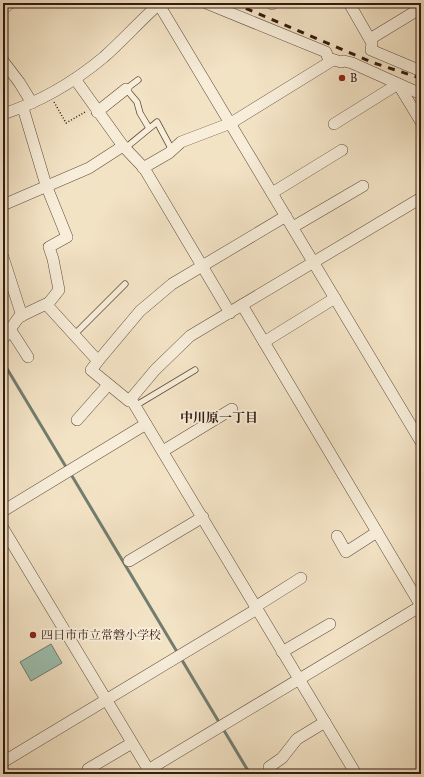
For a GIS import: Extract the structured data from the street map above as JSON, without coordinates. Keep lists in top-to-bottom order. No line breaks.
{"districts":["中川原一丁目"],"places":["B","四日市市立常磐小学校"]}
